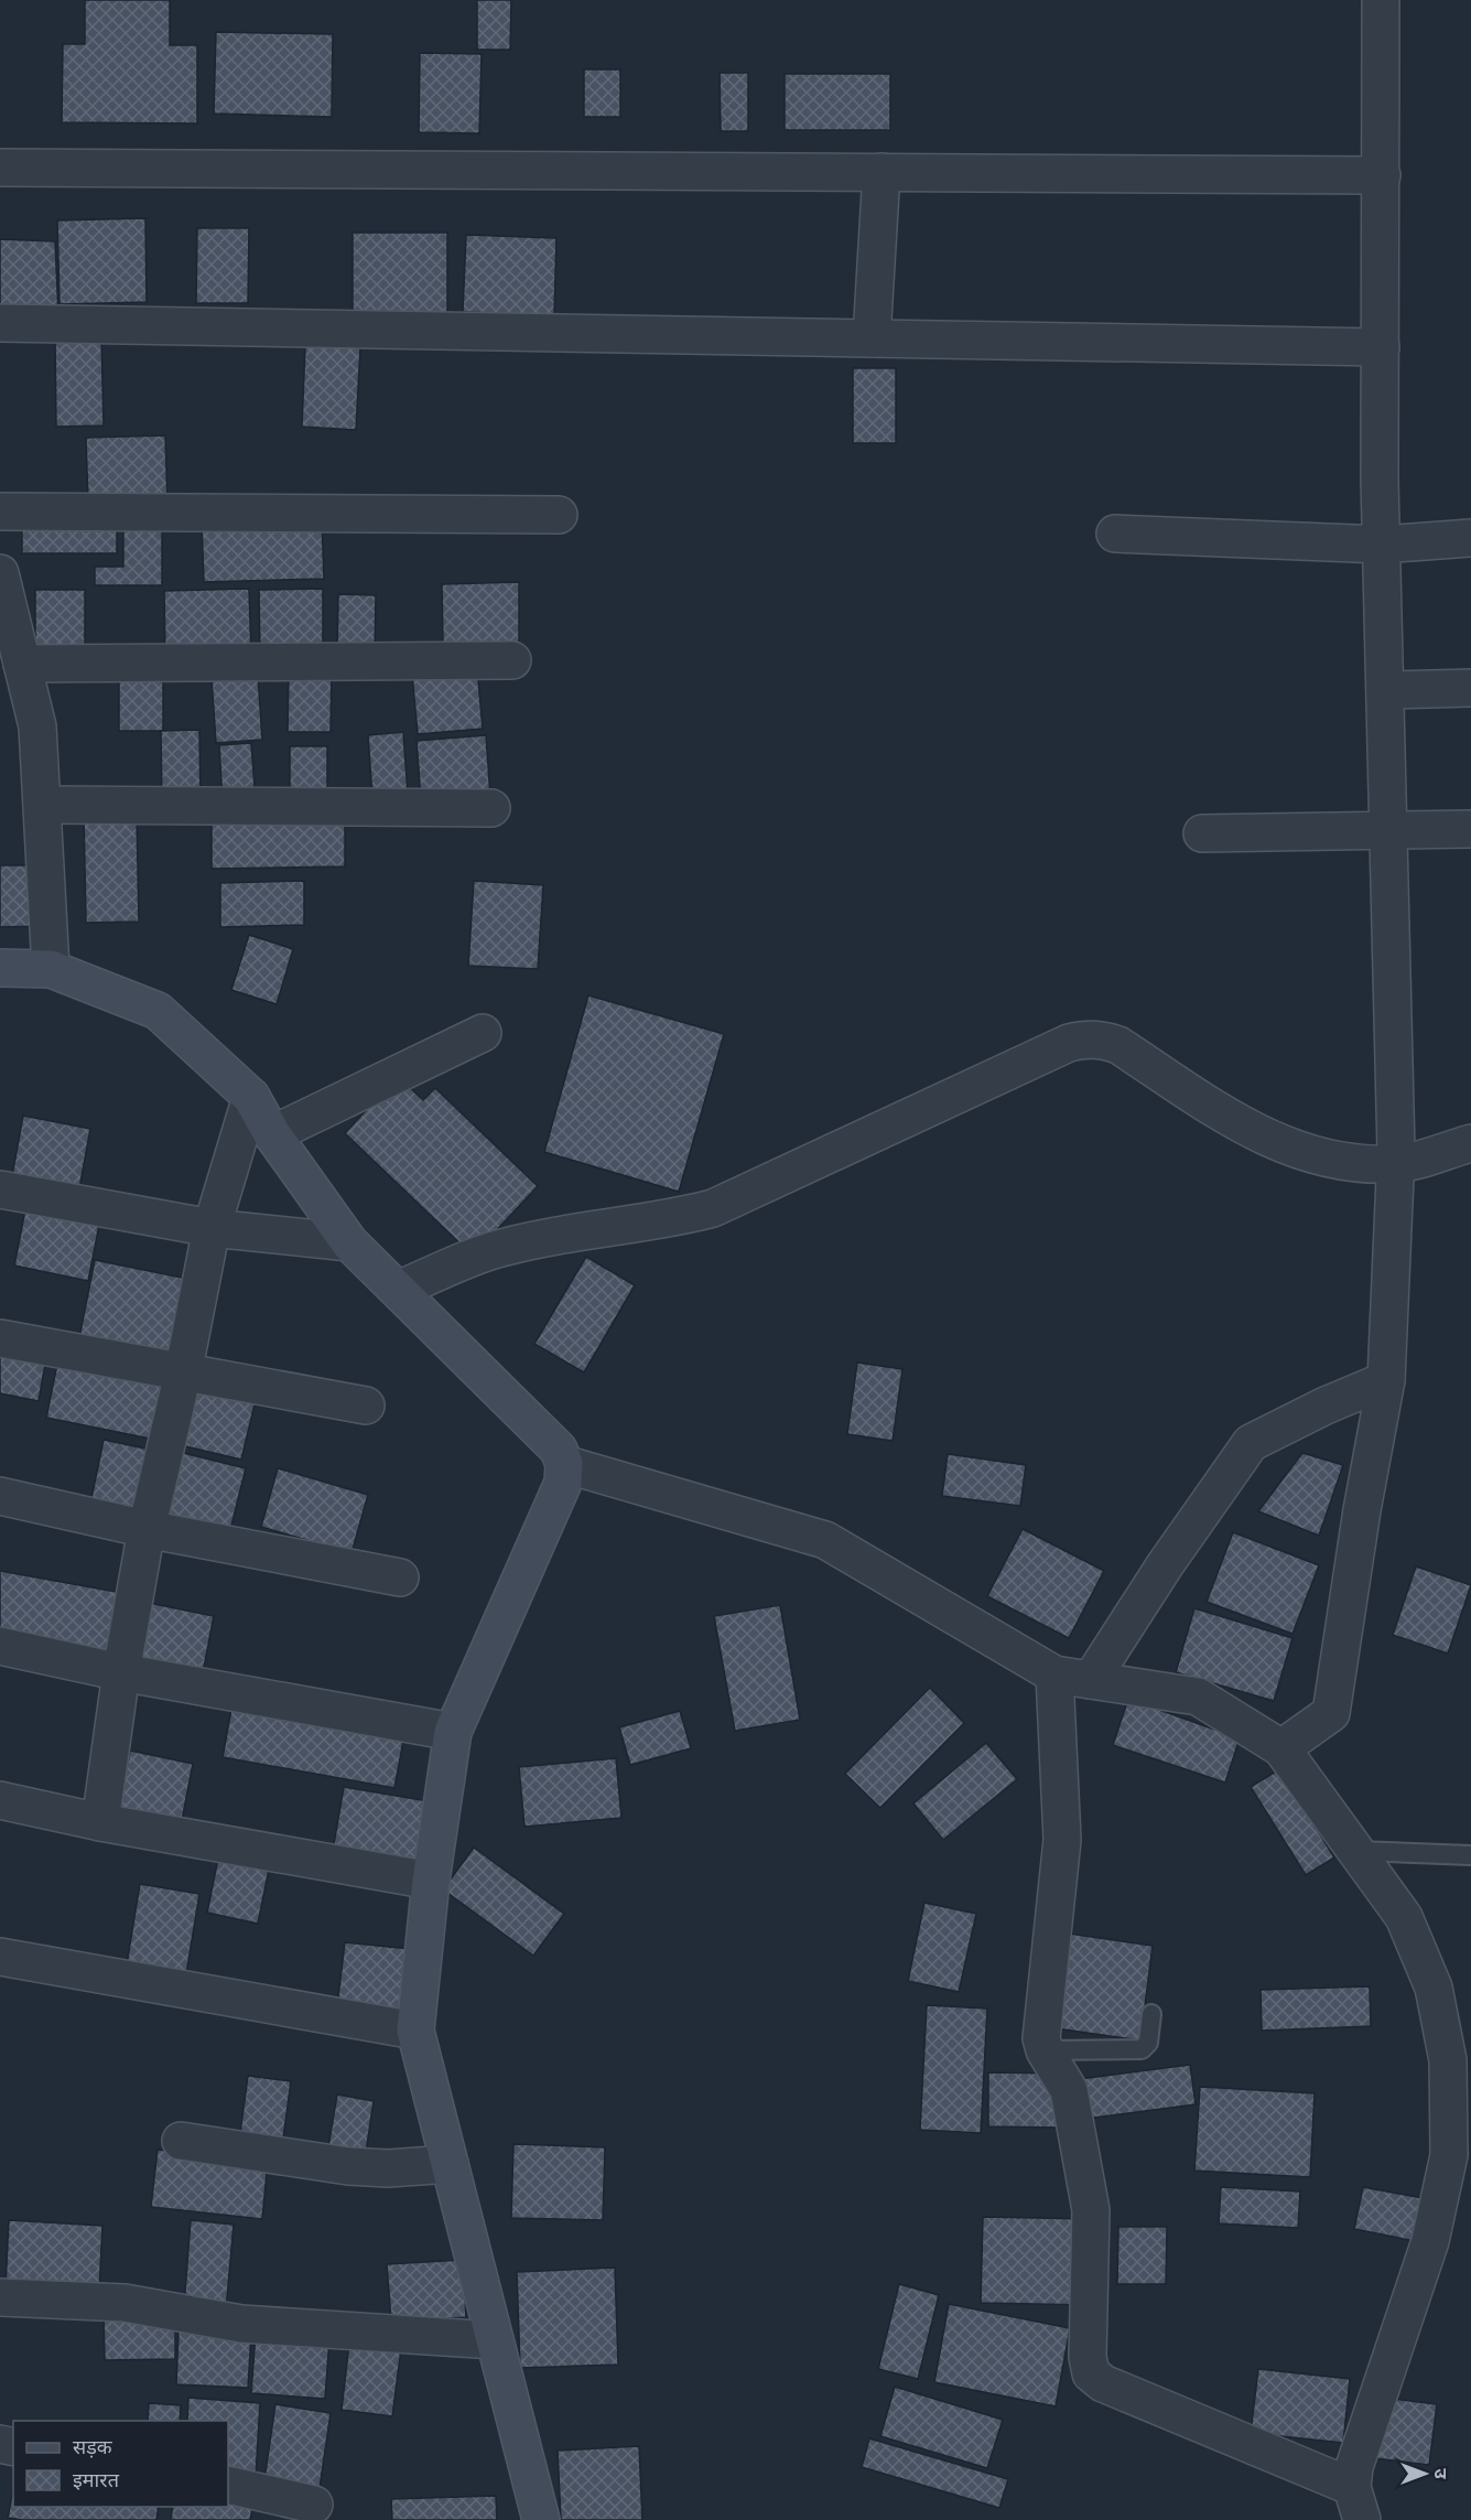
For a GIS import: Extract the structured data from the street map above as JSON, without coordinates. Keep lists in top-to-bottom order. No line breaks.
{"legend":["सड़क","इमारत"],"north":"right"}
